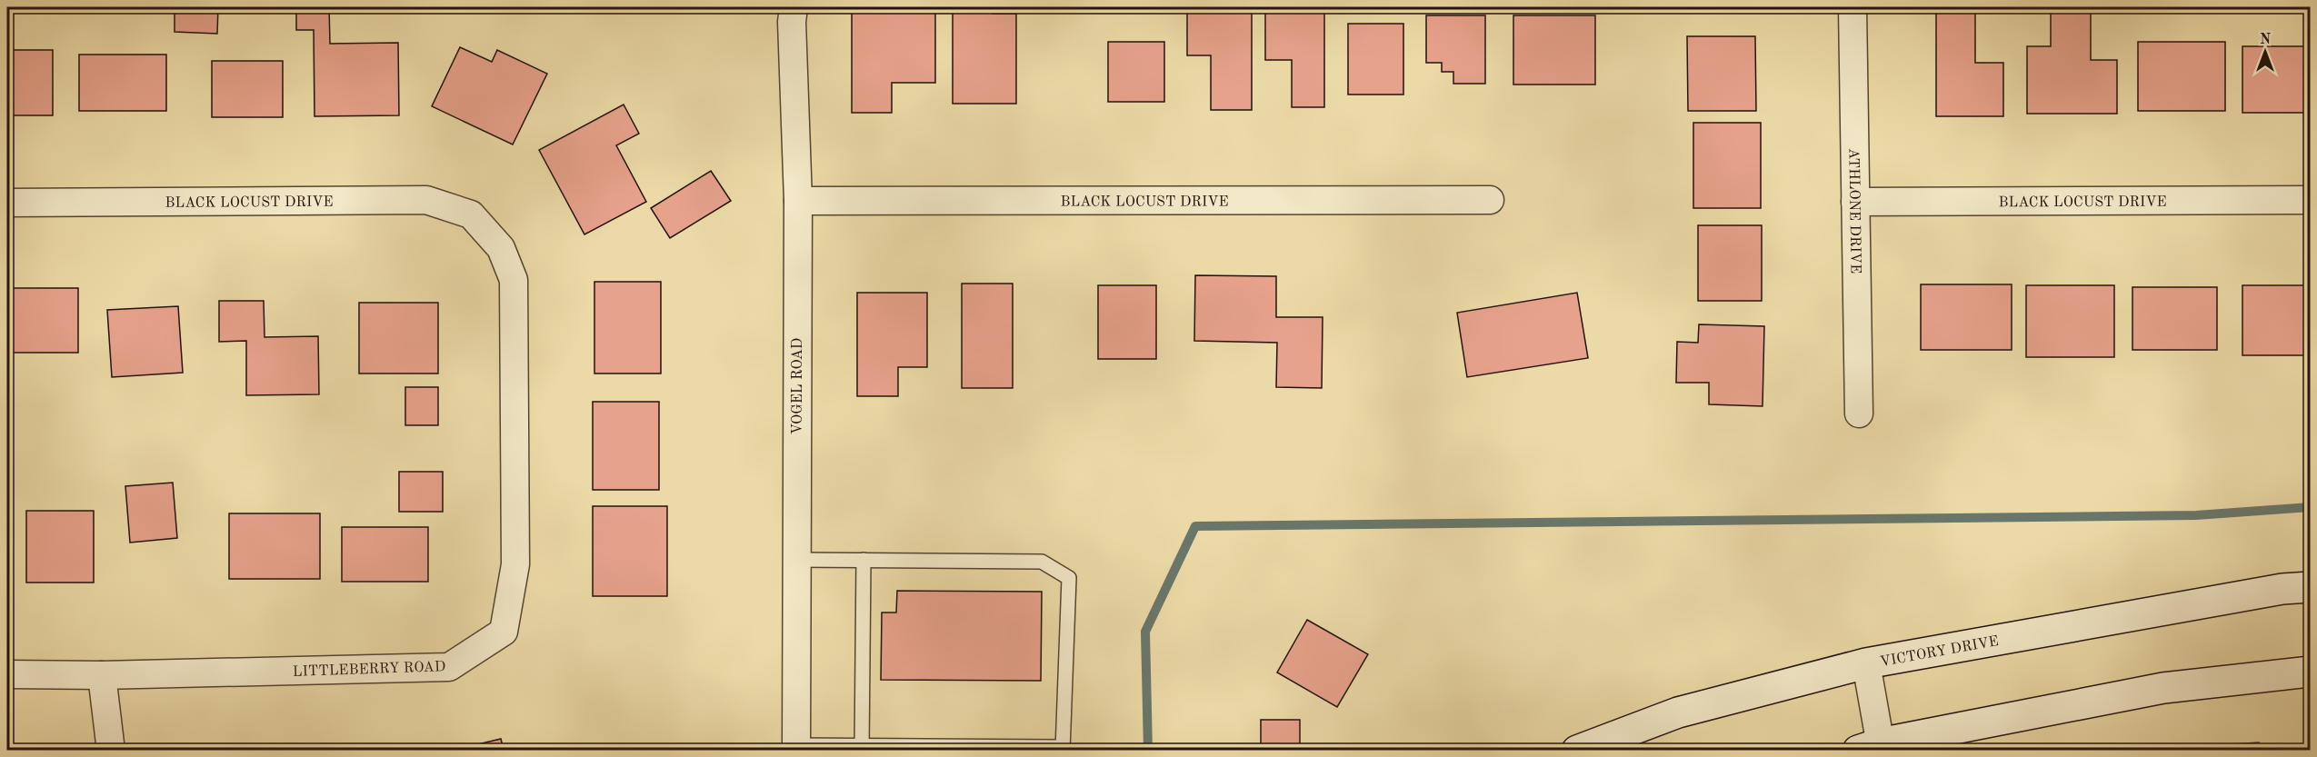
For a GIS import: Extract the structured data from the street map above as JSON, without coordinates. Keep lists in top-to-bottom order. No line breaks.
{"streets":{"main road":["VICTORY DRIVE"],"street":["BLACK LOCUST DRIVE","ATHLONE DRIVE","VOGEL ROAD","LITTLEBERRY ROAD"]},"crossings":[["BLACK LOCUST DRIVE","ATHLONE DRIVE"],["BLACK LOCUST DRIVE","VOGEL ROAD"],["BLACK LOCUST DRIVE","LITTLEBERRY ROAD"]],"north":"top"}
